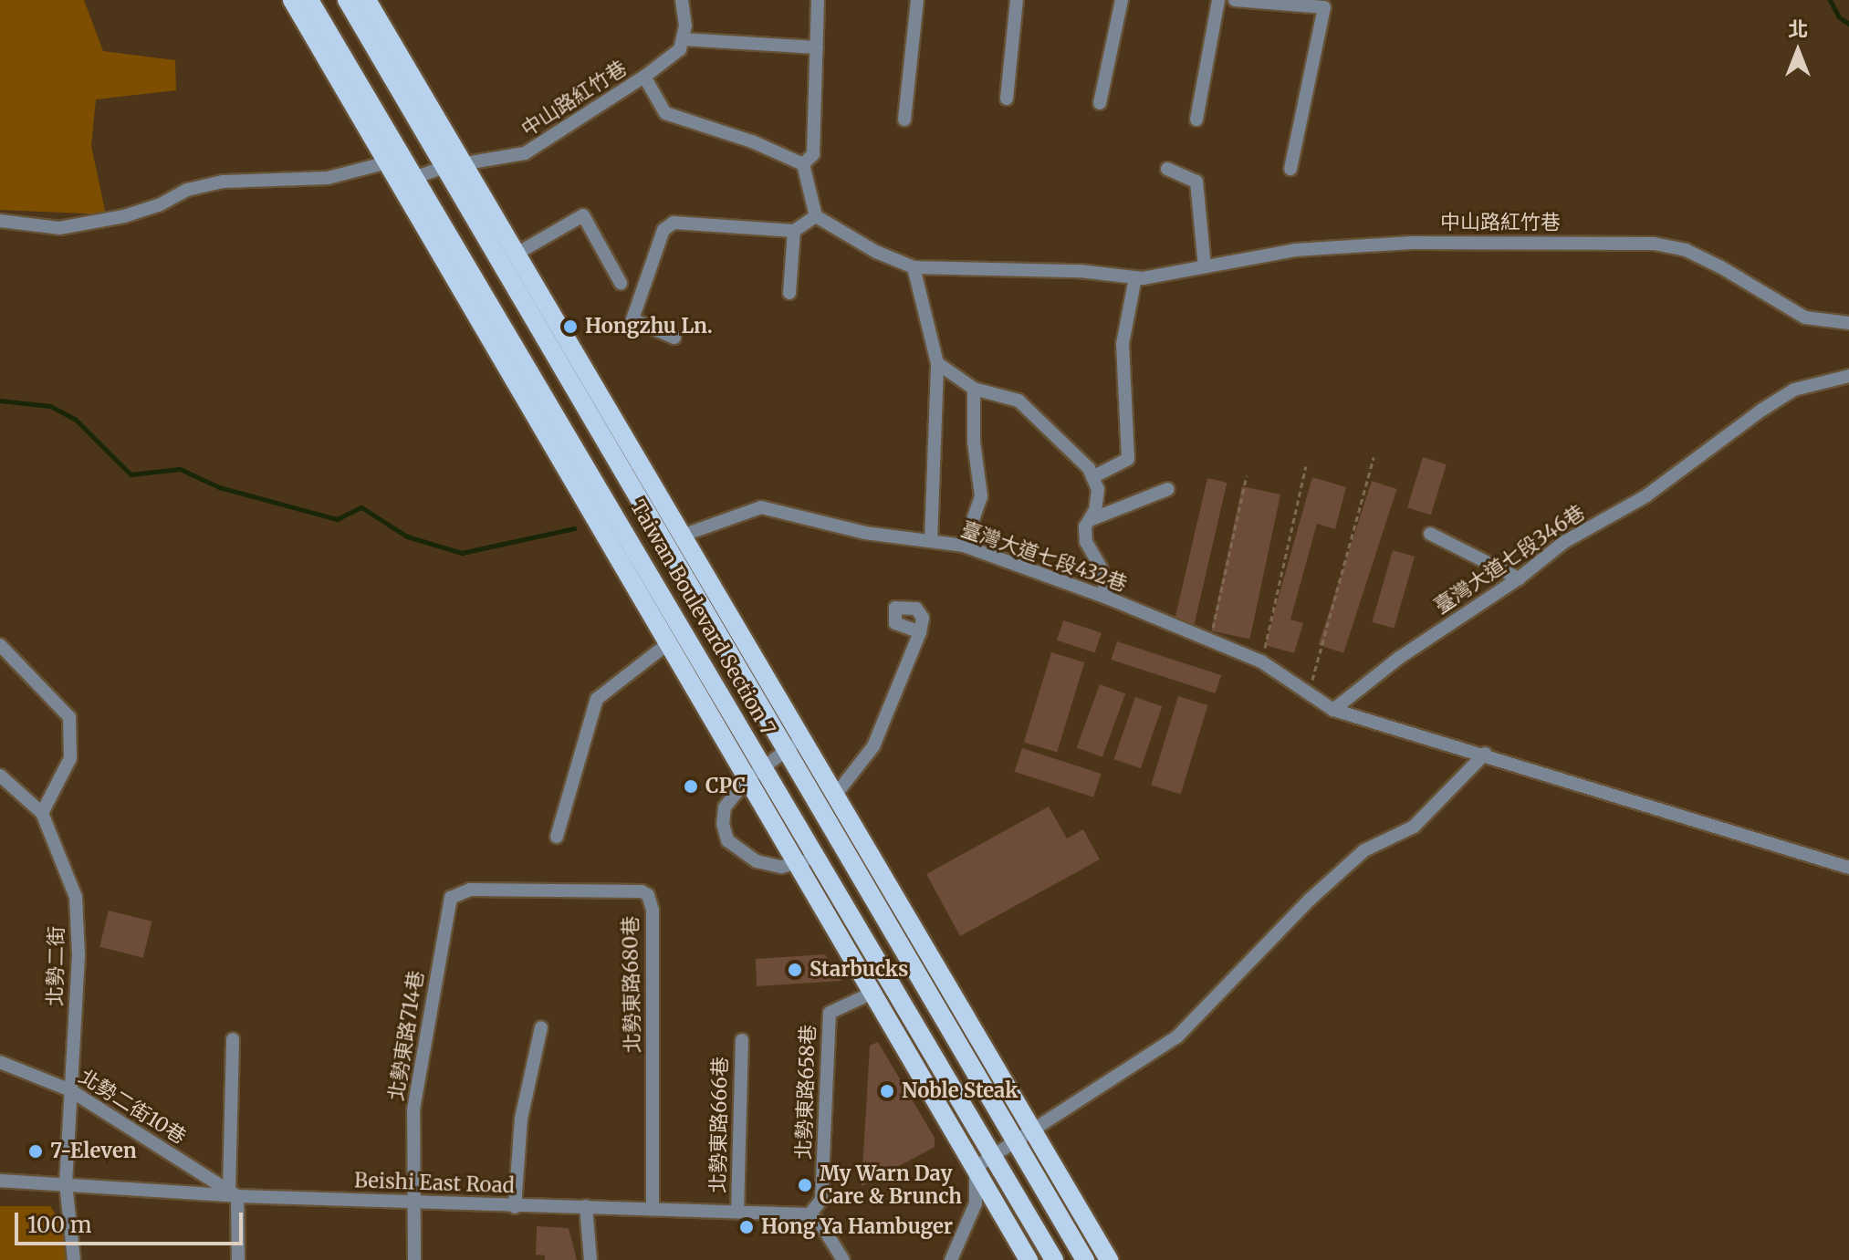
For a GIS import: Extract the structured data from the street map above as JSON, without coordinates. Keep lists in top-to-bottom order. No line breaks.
{"streets":{"main road":["Taiwan Boulevard Section 7"],"street":["中山路紅竹巷","臺灣大道七段432巷","臺灣大道七段346巷","北勢二街","北勢東路680巷","北勢東路714巷","北勢東路658巷","北勢二街10巷","北勢東路666巷","Beishi East Road"]},"crossings":[["中山路紅竹巷","Taiwan Boulevard Section 7"],["臺灣大道七段432巷","臺灣大道七段346巷"],["臺灣大道七段432巷","Taiwan Boulevard Section 7"],["北勢二街","北勢二街10巷"],["北勢二街","Beishi East Road"],["北勢東路680巷","北勢東路714巷"],["北勢東路680巷","Beishi East Road"],["北勢東路714巷","Beishi East Road"],["北勢東路658巷","Beishi East Road"],["北勢二街10巷","Beishi East Road"],["北勢東路666巷","Beishi East Road"]],"places":["Hongzhu Ln.","CPC","Starbucks","Noble Steak","7-Eleven","My Warn Day Care & Brunch","Hong Ya Hambuger"],"scale_bar":"100 m","north":"top"}
